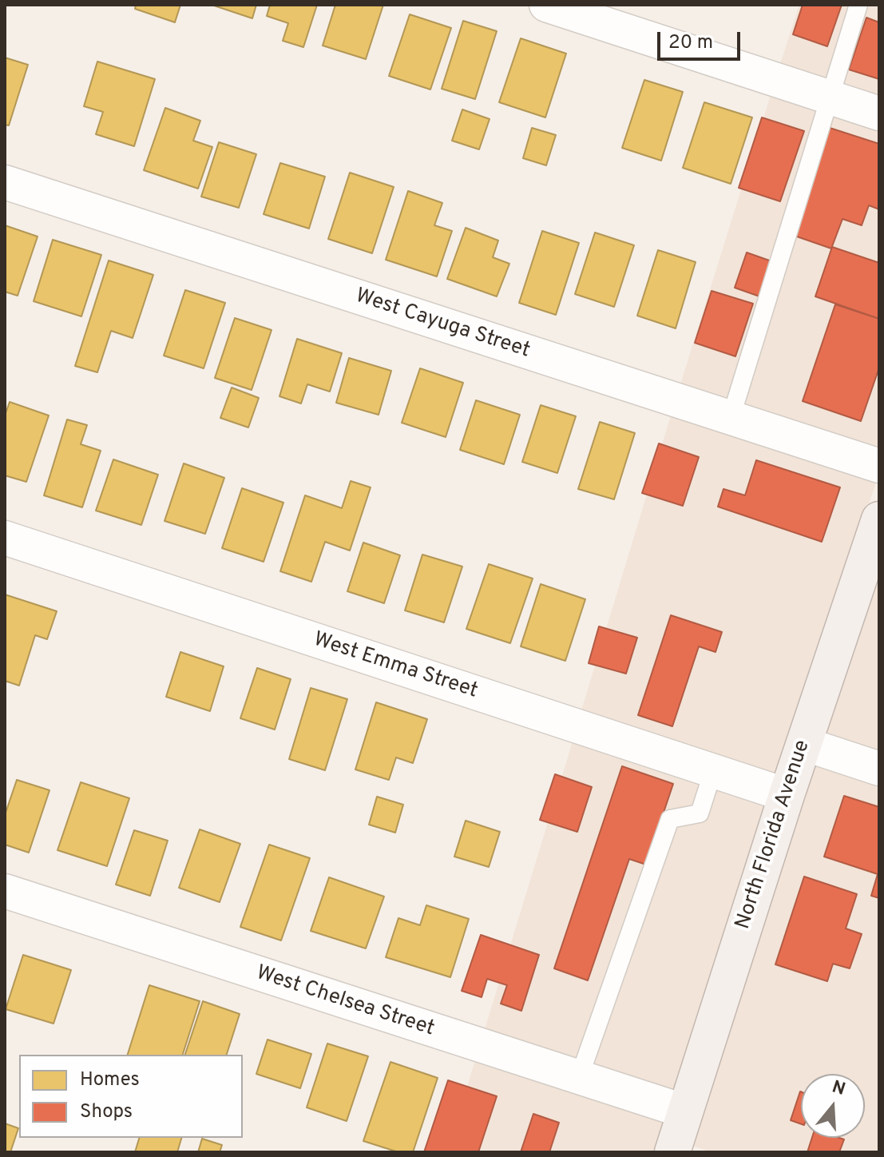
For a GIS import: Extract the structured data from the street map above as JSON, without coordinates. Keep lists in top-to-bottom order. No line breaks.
{"streets":{"main road":["North Florida Avenue"],"street":["West Cayuga Street","West Emma Street","West Chelsea Street"]},"crossings":[["West Emma Street","North Florida Avenue"],["North Florida Avenue","West Chelsea Street"]],"legend":["Homes","Shops"],"scale_bar":"20 m","north":"top"}
